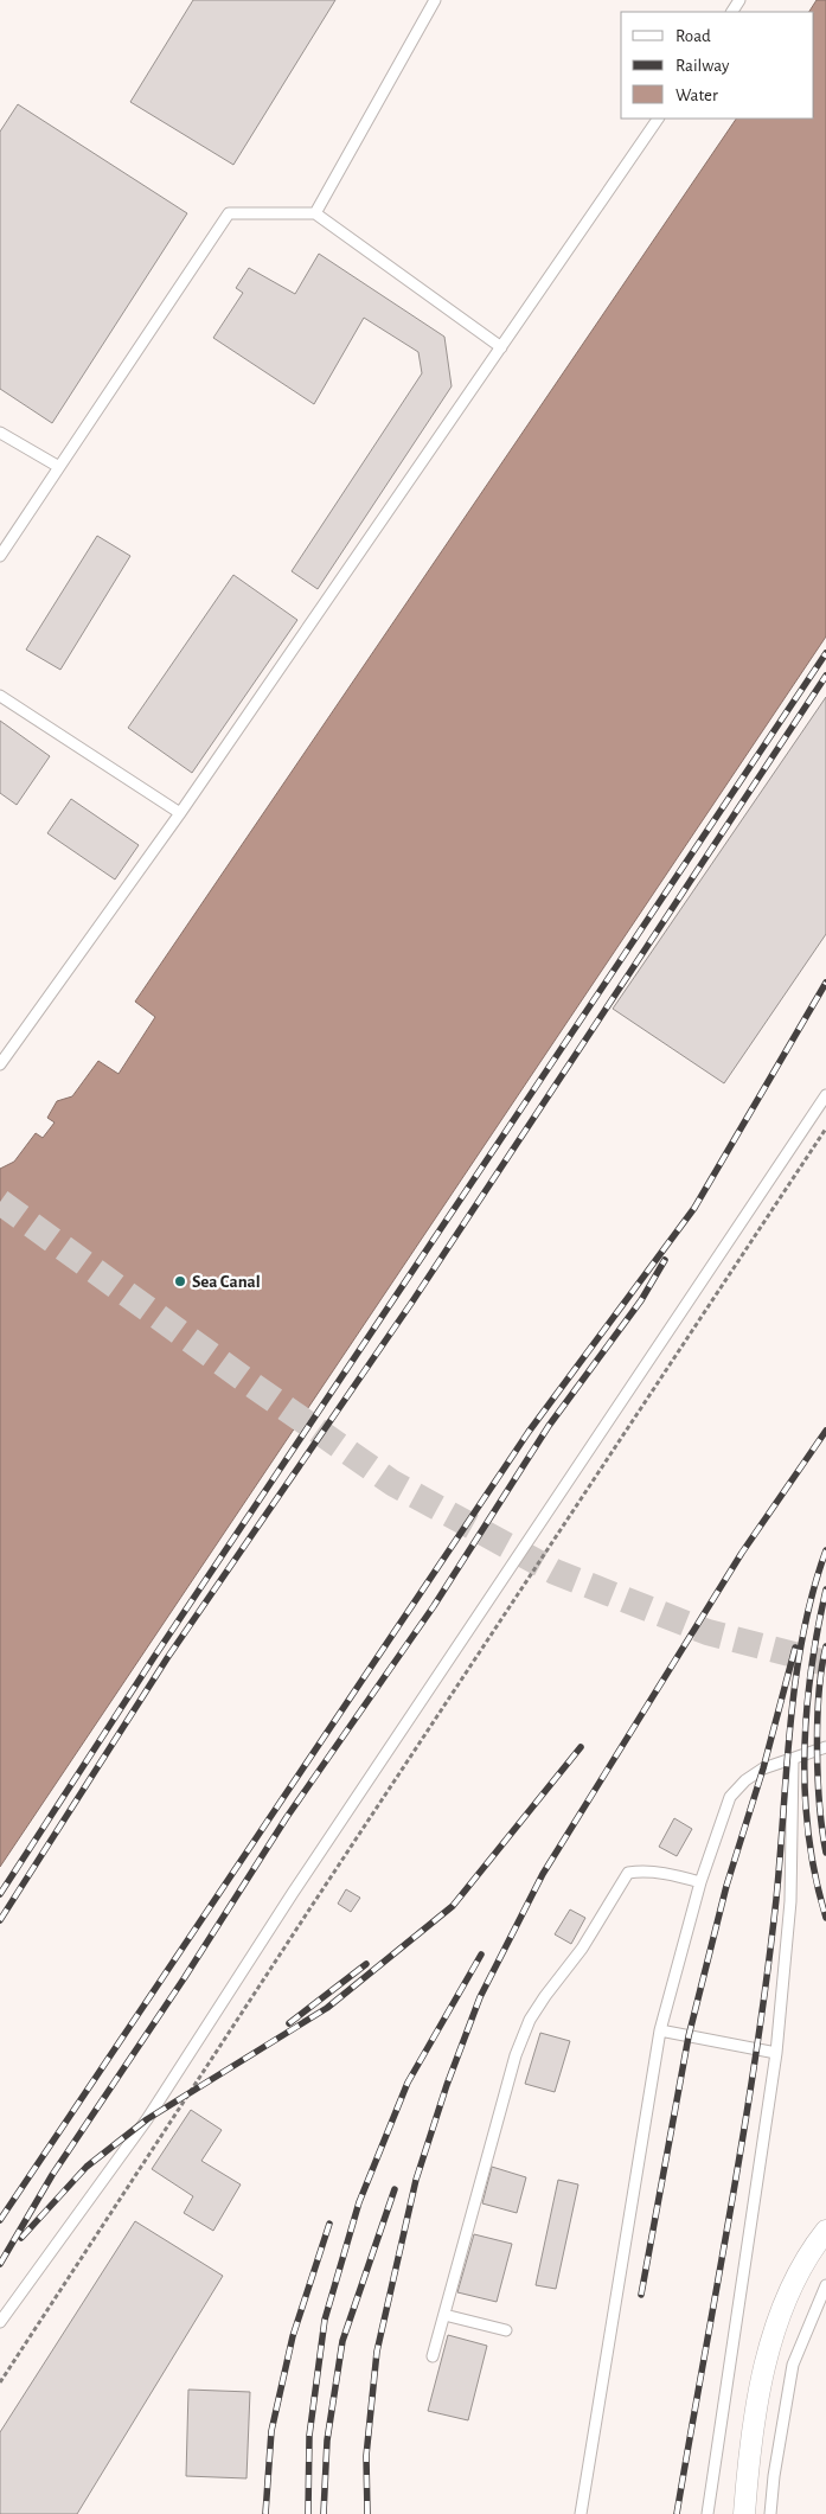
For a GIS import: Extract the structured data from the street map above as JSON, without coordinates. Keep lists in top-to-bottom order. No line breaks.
{"places":["Sea Canal"],"legend":["Road","Railway","Water"]}
